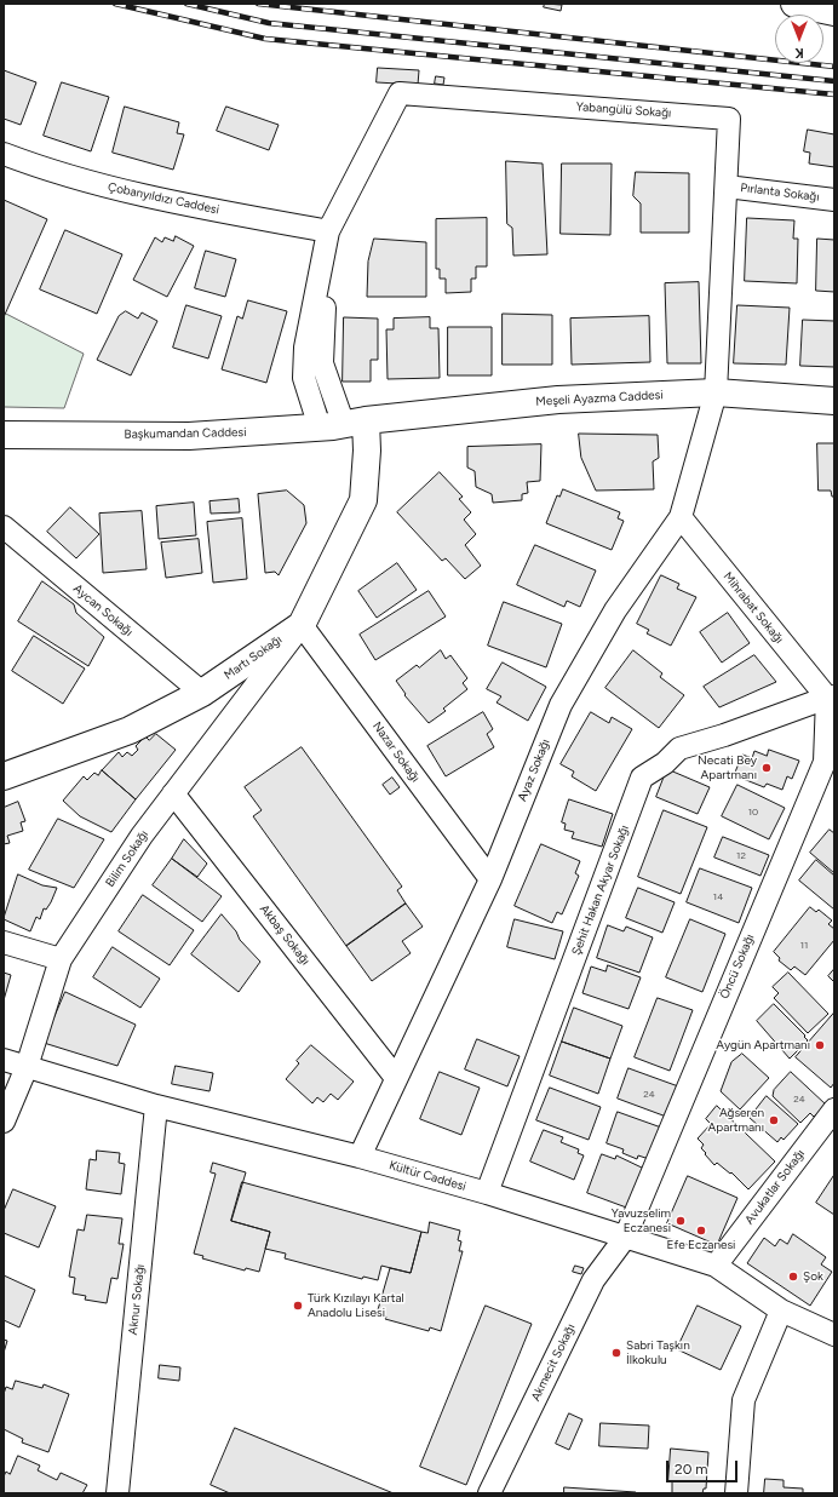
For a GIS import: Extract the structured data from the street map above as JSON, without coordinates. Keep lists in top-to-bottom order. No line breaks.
{"streets":{"street":["Yabangülü Sokağı","Pırlanta Sokağı","Çobanyıldızı Caddesi","Meşeli Ayazma Caddesi","Başkumandan Caddesi","Mihrabat Sokağı","Aycan Sokağı","Martı Sokağı","Nazar Sokağı","Ayaz Sokağı","Bilim Sokağı","Şehit Hakan Akyar Sokağı","Akbaş Sokağı","Öncü Sokağı","Kültür Caddesi","Avukatlar Sokağı","Aknur Sokağı","Akmecit Sokağı"]},"crossings":[["Yabangülü Sokağı","Pırlanta Sokağı"],["Yabangülü Sokağı","Çobanyıldızı Caddesi"],["Yabangülü Sokağı","Meşeli Ayazma Caddesi"],["Yabangülü Sokağı","Başkumandan Caddesi"],["Yabangülü Sokağı","Martı Sokağı"],["Yabangülü Sokağı","Ayaz Sokağı"],["Meşeli Ayazma Caddesi","Başkumandan Caddesi"],["Meşeli Ayazma Caddesi","Martı Sokağı"],["Meşeli Ayazma Caddesi","Ayaz Sokağı"],["Başkumandan Caddesi","Martı Sokağı"],["Mihrabat Sokağı","Ayaz Sokağı"],["Mihrabat Sokağı","Şehit Hakan Akyar Sokağı"],["Mihrabat Sokağı","Öncü Sokağı"],["Aycan Sokağı","Martı Sokağı"],["Martı Sokağı","Nazar Sokağı"],["Martı Sokağı","Bilim Sokağı"],["Nazar Sokağı","Ayaz Sokağı"],["Nazar Sokağı","Bilim Sokağı"],["Ayaz Sokağı","Akbaş Sokağı"],["Ayaz Sokağı","Kültür Caddesi"],["Bilim Sokağı","Akbaş Sokağı"],["Bilim Sokağı","Kültür Caddesi"],["Şehit Hakan Akyar Sokağı","Öncü Sokağı"],["Şehit Hakan Akyar Sokağı","Kültür Caddesi"],["Öncü Sokağı","Kültür Caddesi"],["Öncü Sokağı","Akmecit Sokağı"],["Kültür Caddesi","Avukatlar Sokağı"],["Kültür Caddesi","Aknur Sokağı"],["Kültür Caddesi","Akmecit Sokağı"]],"places":["Necati Bey Apartmanı","Aygün Apartmanı","Ağseren Apartmanı","Yavuzselim Eczanesi","Efe Eczanesi","Şok","Türk Kızılayı Kartal Anadolu Lisesi","Sabri Taşkın İlkokulu"],"house_numbers":["10","12","14","11","24","24"],"scale_bar":"20 m","north":"bottom"}
